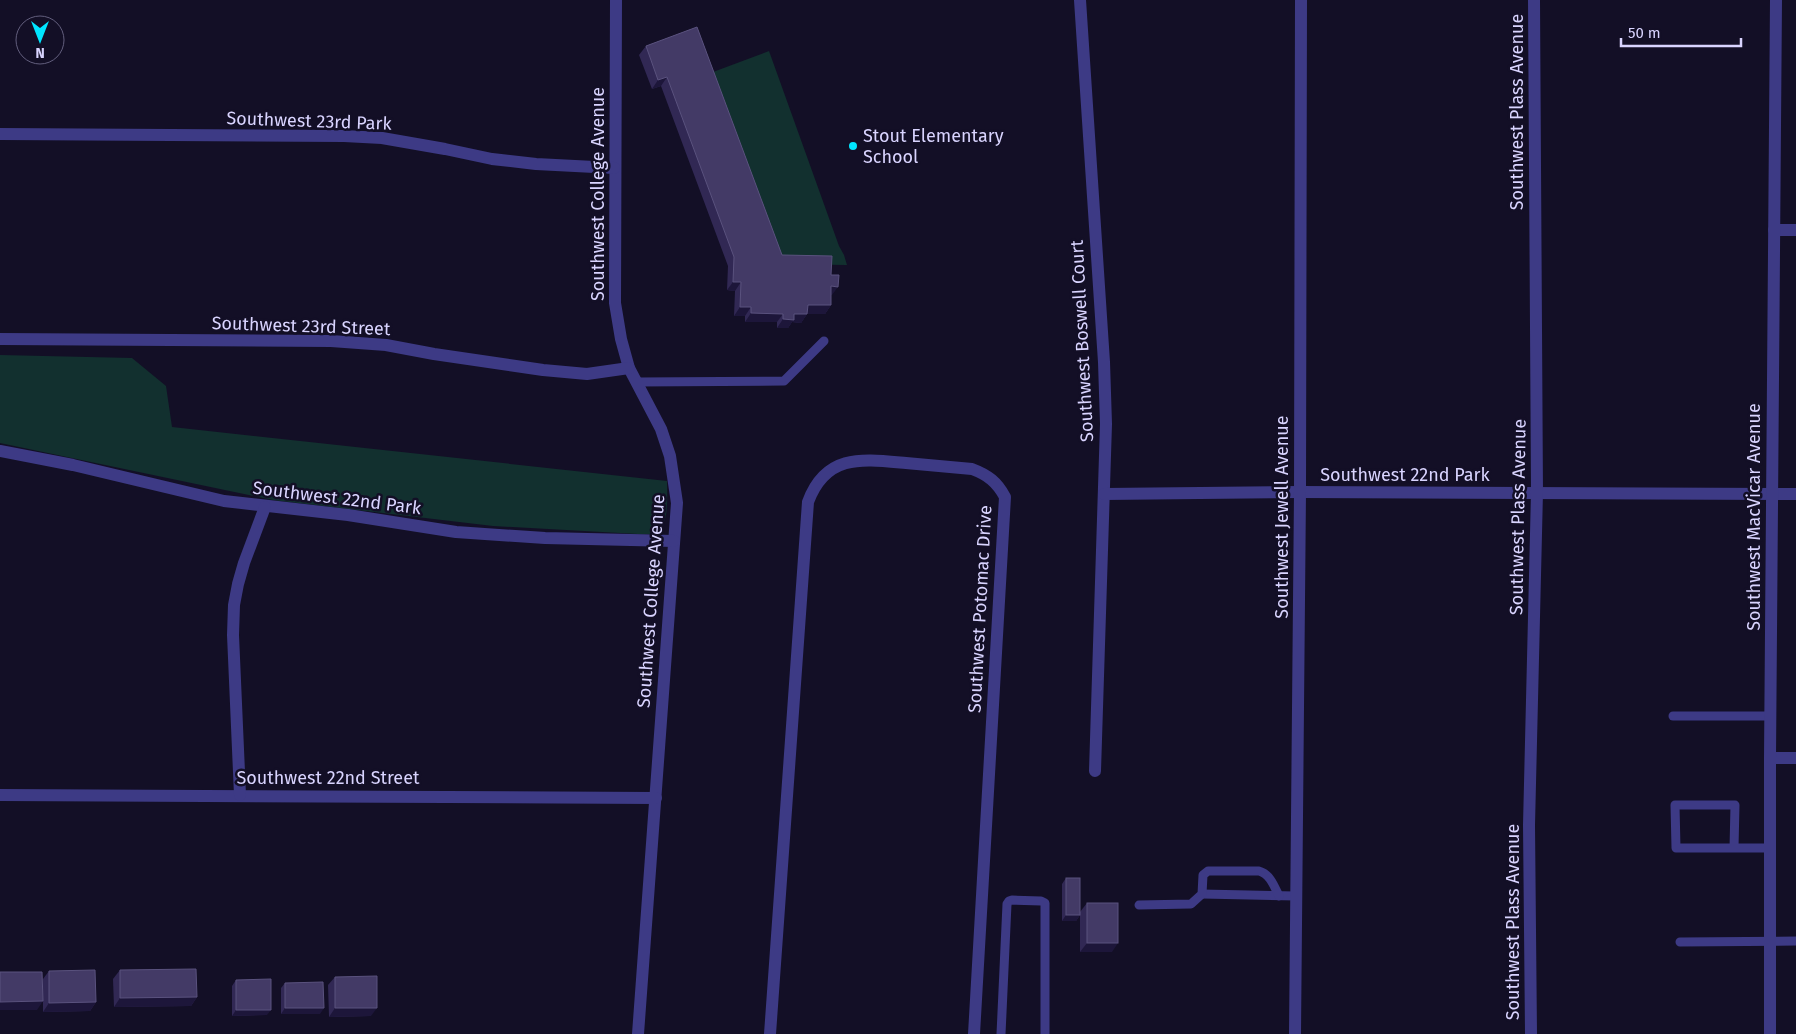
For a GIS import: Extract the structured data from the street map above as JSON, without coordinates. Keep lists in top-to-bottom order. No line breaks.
{"streets":{"street":["Southwest Plass Avenue","Southwest 23rd Park","Southwest College Avenue","Southwest 23rd Street","Southwest Boswell Court","Southwest 22nd Park","Southwest Jewell Avenue","Southwest MacVicar Avenue","Southwest Potomac Drive","Southwest 22nd Street"]},"crossings":[["Southwest Plass Avenue","Southwest 22nd Park"],["Southwest 23rd Park","Southwest College Avenue"],["Southwest College Avenue","Southwest 23rd Street"],["Southwest College Avenue","Southwest 22nd Park"],["Southwest College Avenue","Southwest 22nd Street"],["Southwest Boswell Court","Southwest 22nd Park"],["Southwest 22nd Park","Southwest Jewell Avenue"],["Southwest 22nd Park","Southwest MacVicar Avenue"]],"places":["Stout Elementary School"],"scale_bar":"50 m","north":"bottom"}
